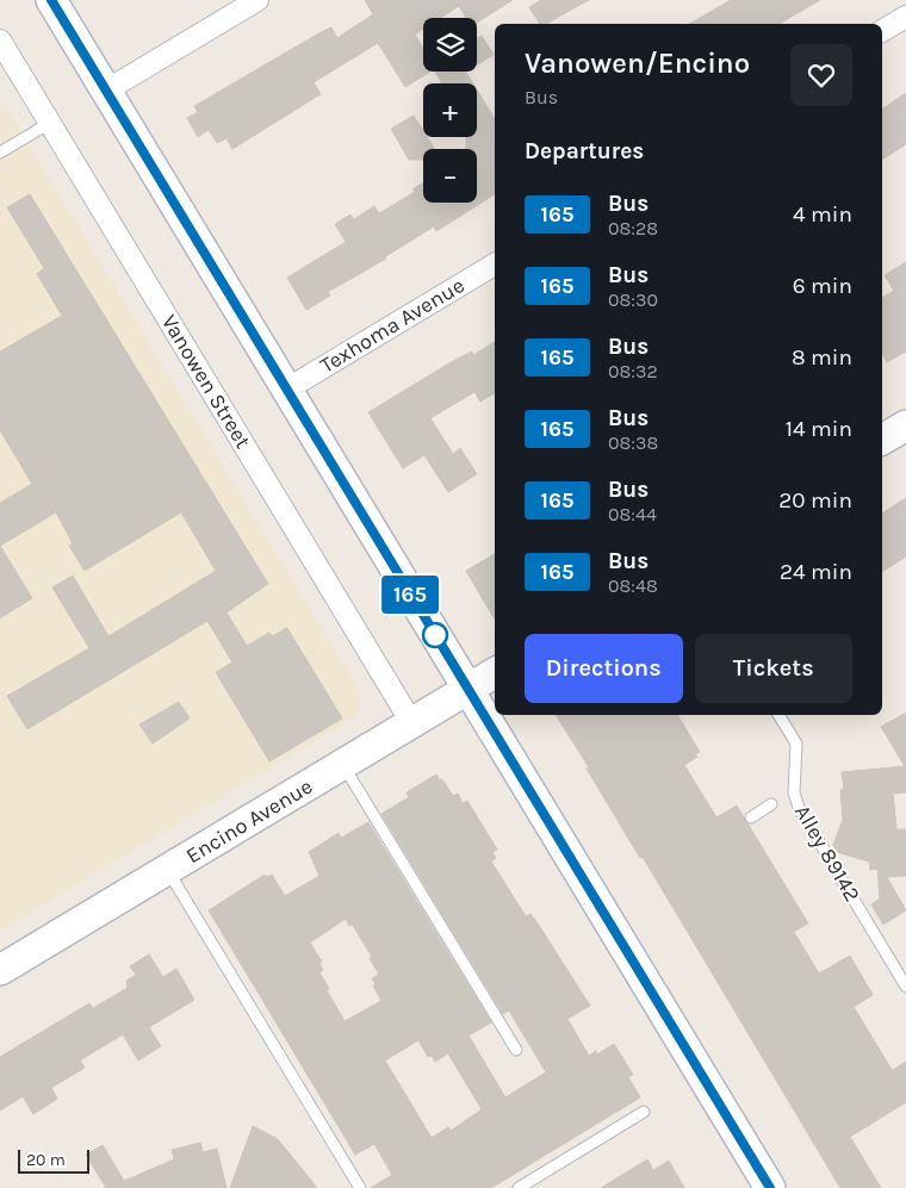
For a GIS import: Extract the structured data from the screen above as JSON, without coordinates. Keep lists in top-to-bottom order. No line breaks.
{"streets":{"main road":["Encino Avenue"],"street":["Texhoma Avenue","Vanowen Street"],"lane":["Alley 89142"]},"crossings":[["Vanowen Street","Encino Avenue"]],"lines":["bus line 165"],"scale_bar":"20 m","page":{"on_map":"165","map_buttons":["+","−"],"heading":[["Vanowen/Encino","Bus"],"Departures"],"list":[{"mark":"165","name":"Bus","note":"08:28","value":"4 min"},{"mark":"165","name":"Bus","note":"08:30","value":"6 min"},{"mark":"165","name":"Bus","note":"08:32","value":"8 min"},{"mark":"165","name":"Bus","note":"08:38","value":"14 min"},{"mark":"165","name":"Bus","note":"08:44","value":"20 min"},{"mark":"165","name":"Bus","note":"08:48","value":"24 min"}],"buttons":["Directions","Tickets"],"scale":"20 m"}}
